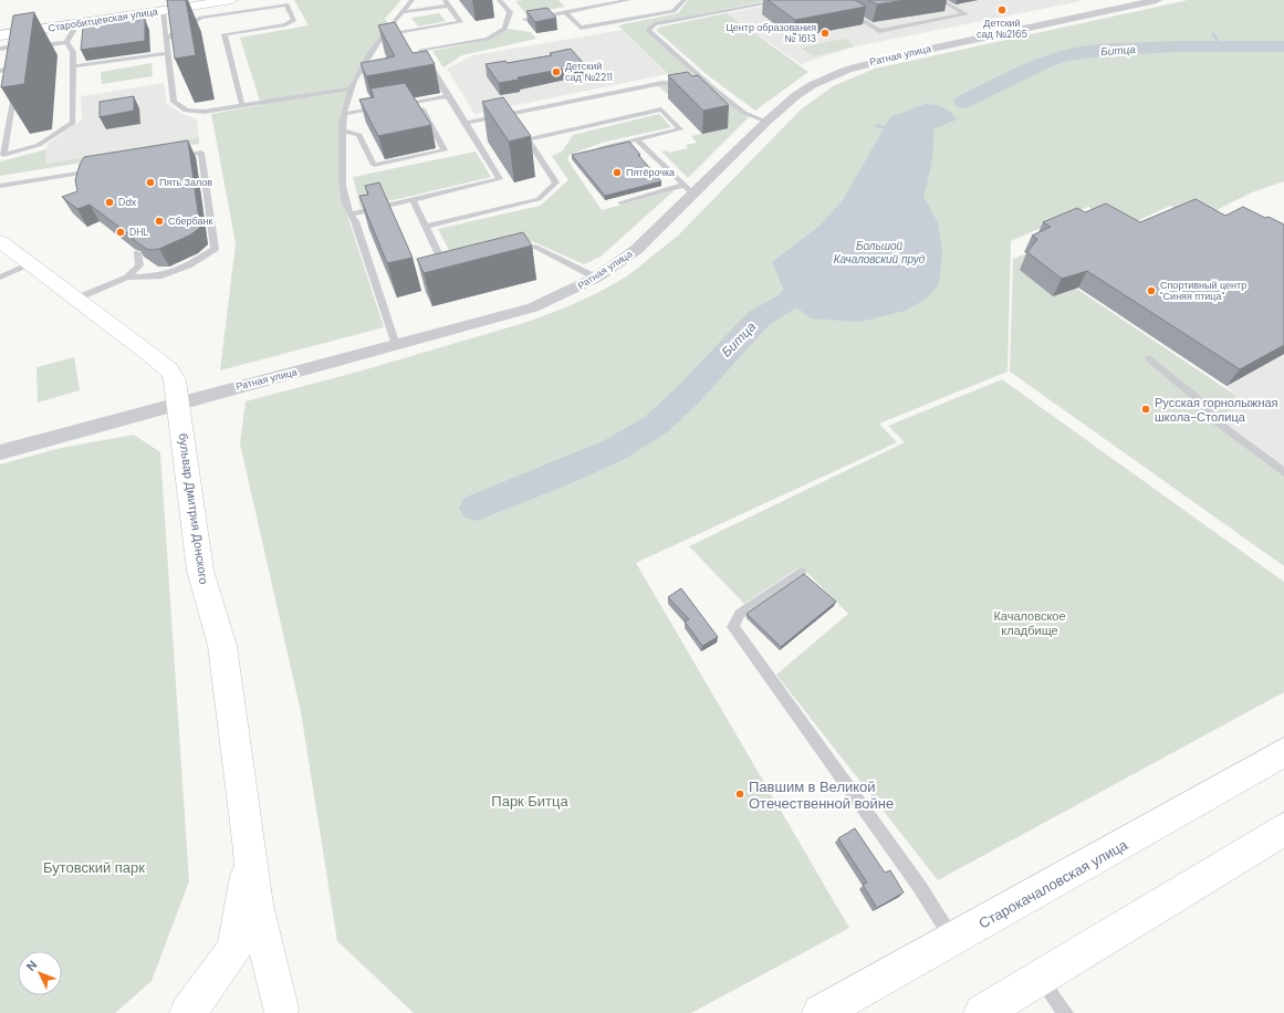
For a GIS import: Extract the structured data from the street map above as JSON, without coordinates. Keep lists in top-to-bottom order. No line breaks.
{"streets":{"street":["Старобитцевская улица","Ратная улица","бульвар Дмитрия Донского","Старокачаловская улица"]},"crossings":[["Ратная улица","бульвар Дмитрия Донского"]],"water":["Битца","Большой Качаловский пруд"],"parks":["Качаловское кладбище","Парк Битца","Бутовский парк"],"places":["Детский сад №2165","Центр образования № 1613","Детский сад №2211","Пятёрочка","Пять Залов","Ddx","Сбербанк","DHL","Спортивный центр \"Синяя птица\"","Русская горнолыжная школа-Столица","Павшим в Великой Отечественной войне"],"north":"top left"}
